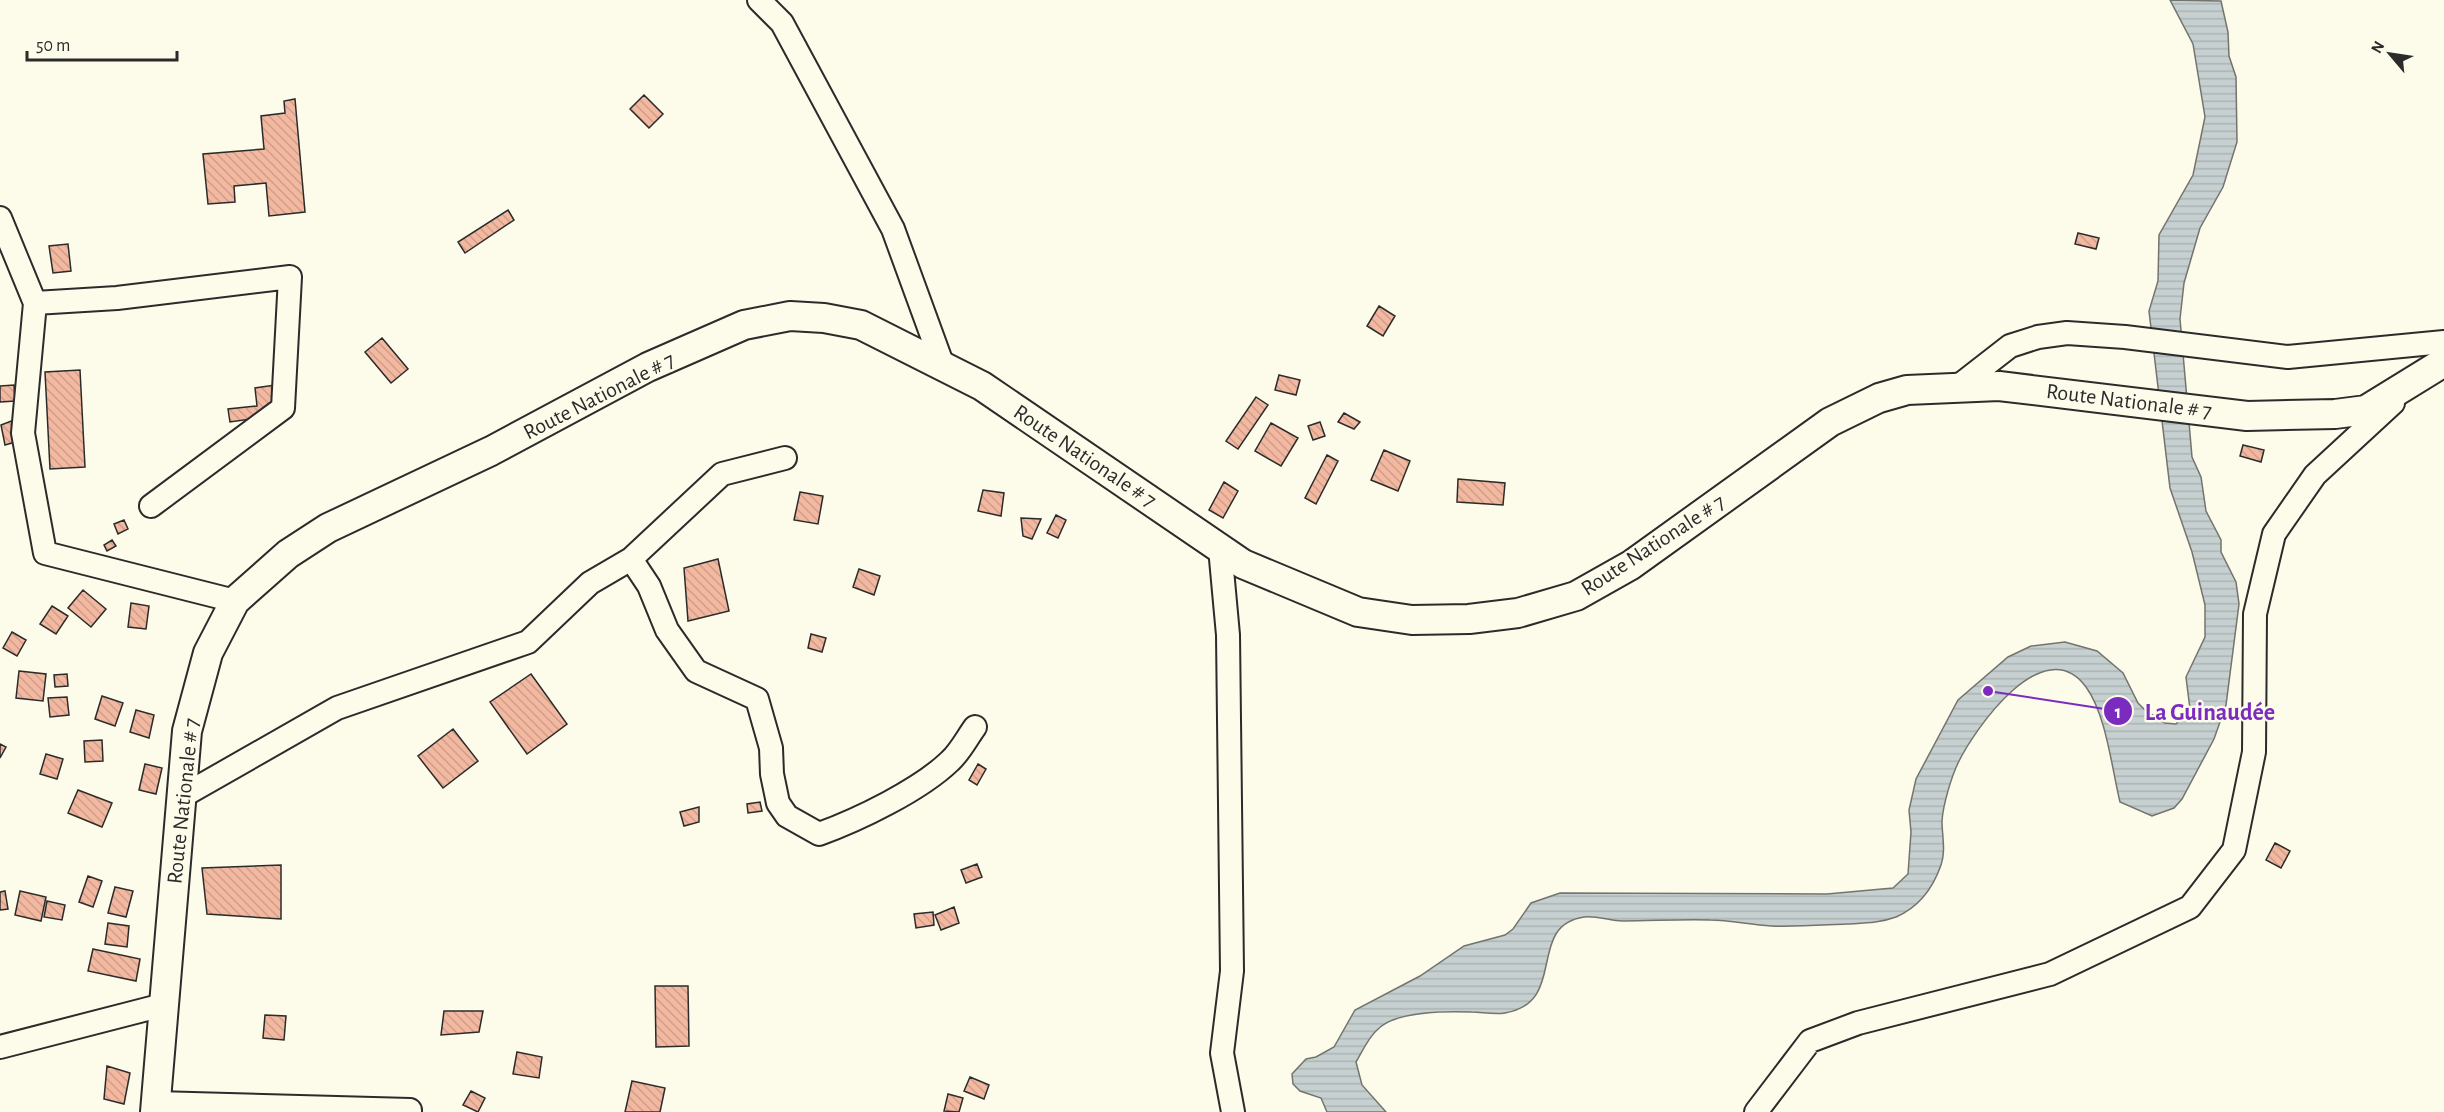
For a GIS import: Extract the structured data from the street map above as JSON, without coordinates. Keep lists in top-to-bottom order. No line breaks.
{"streets":{"main road":["Route Nationale # 7"]},"places":["La Guinaudée"],"scale_bar":"50 m","north":"top left"}
